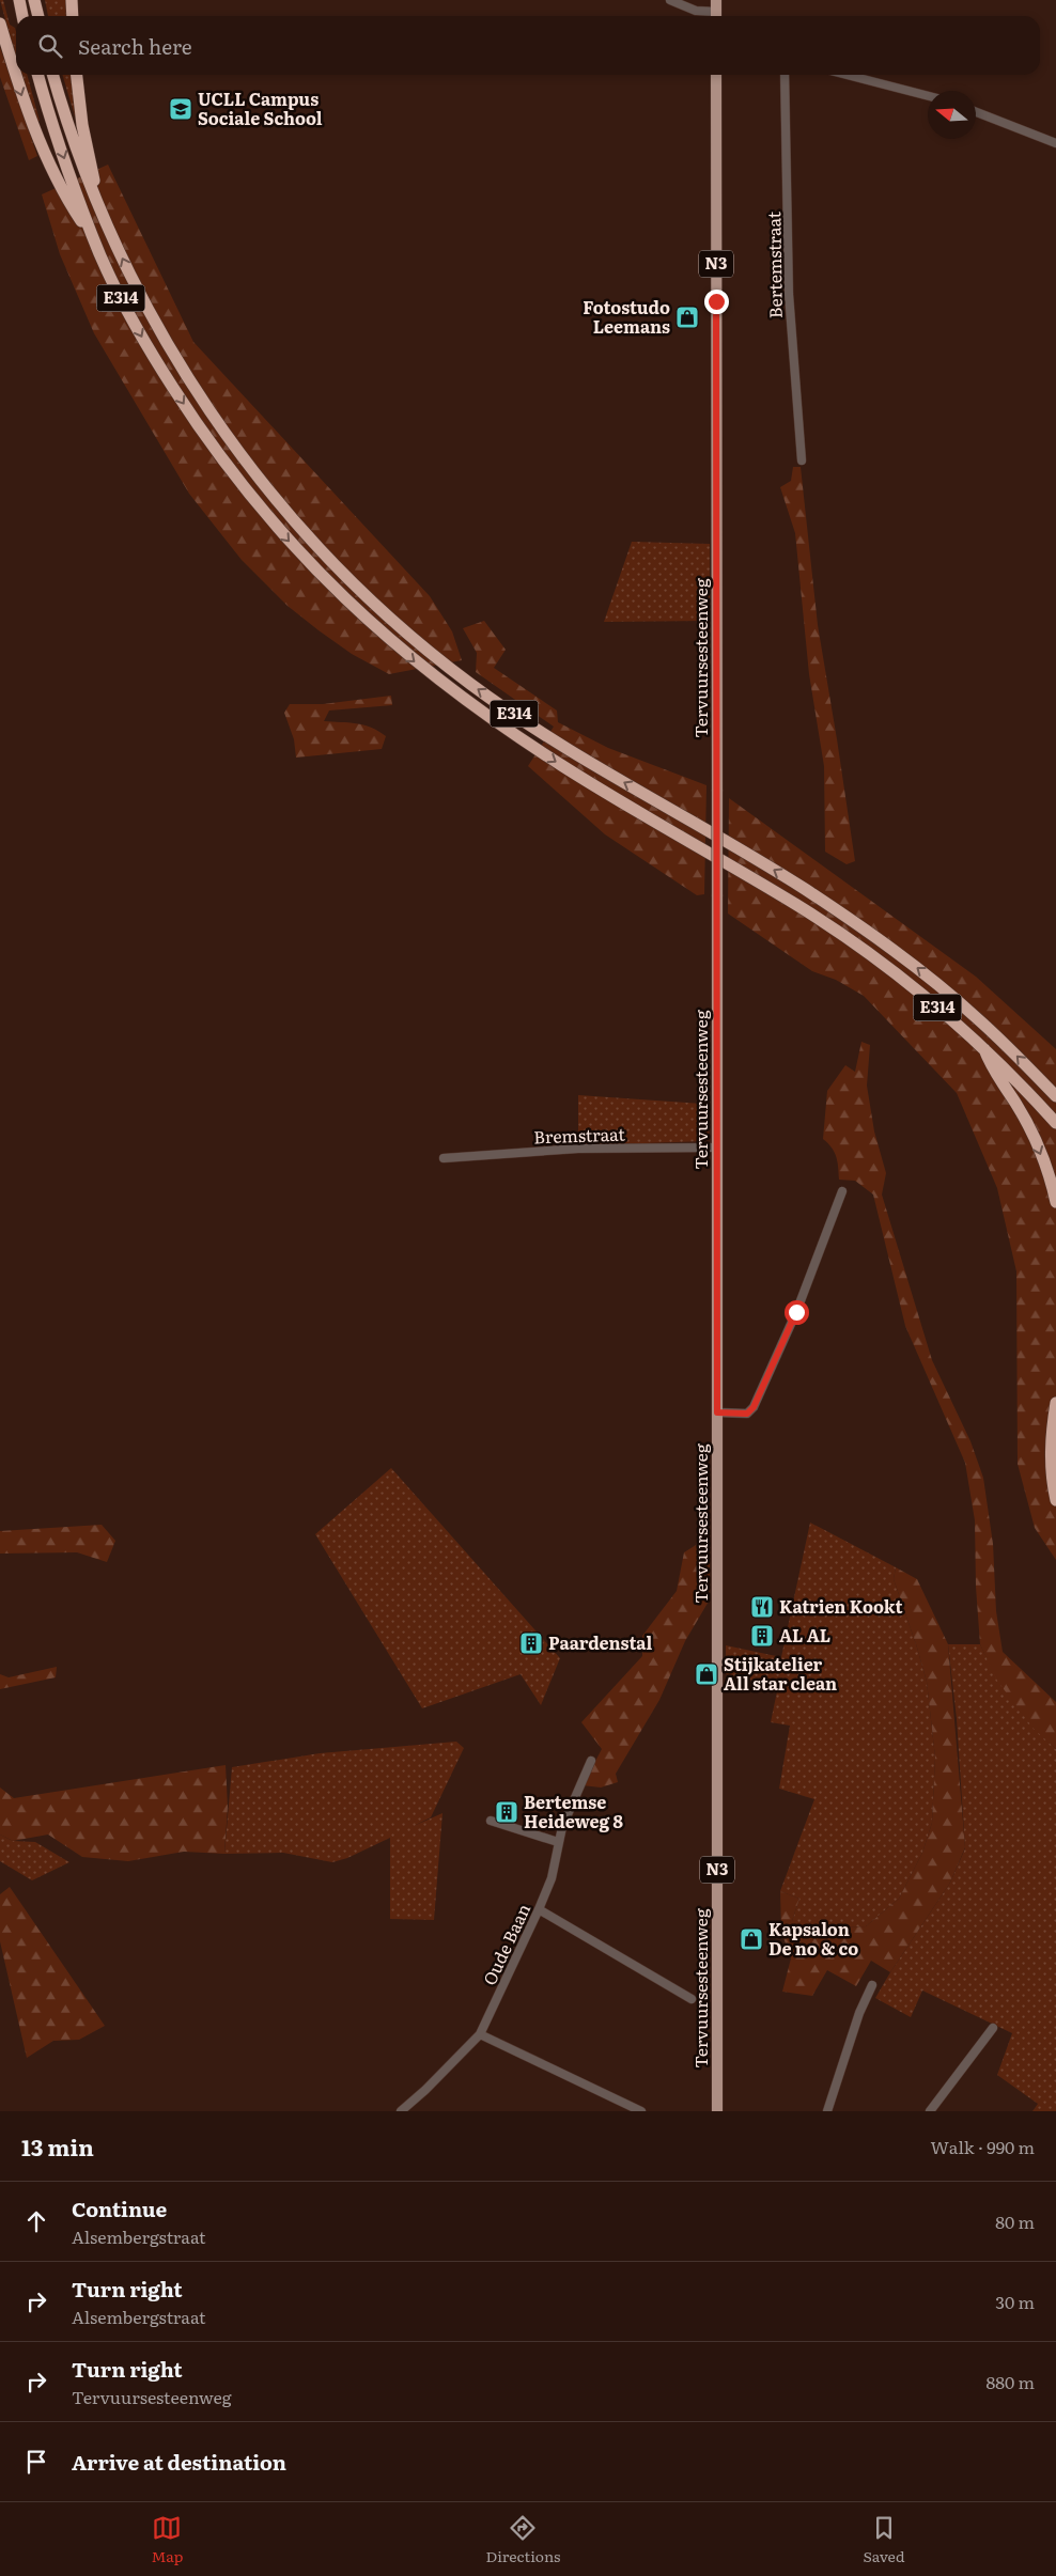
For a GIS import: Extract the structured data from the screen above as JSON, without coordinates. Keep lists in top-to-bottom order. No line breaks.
{"streets":{"highway":["E314"],"main road":["N3","Tervuursesteenweg"],"street":["Bertemstraat","Bremstraat","Oude Baan"]},"crossings":[["Tervuursesteenweg","Bremstraat"]],"places":{"school or university":["UCLL Campus Sociale School"],"shop":["Fotostudo Leemans","Stijkatelier All star clean","Kapsalon De no & co"],"restaurant":["Katrien Kookt"],"building":["AL AL","Paardenstal","Bertemse Heideweg 8"]},"north":"left","page":{"search":"Search here","heading":["13 min","Walk · 990 m"],"list":[["Continue","Alsembergstraat","80 m"],["Turn right","Alsembergstraat","30 m"],["Turn right","Tervuursesteenweg","880 m"],"Arrive at destination"],"nav":["Map","Directions","Saved"]}}
